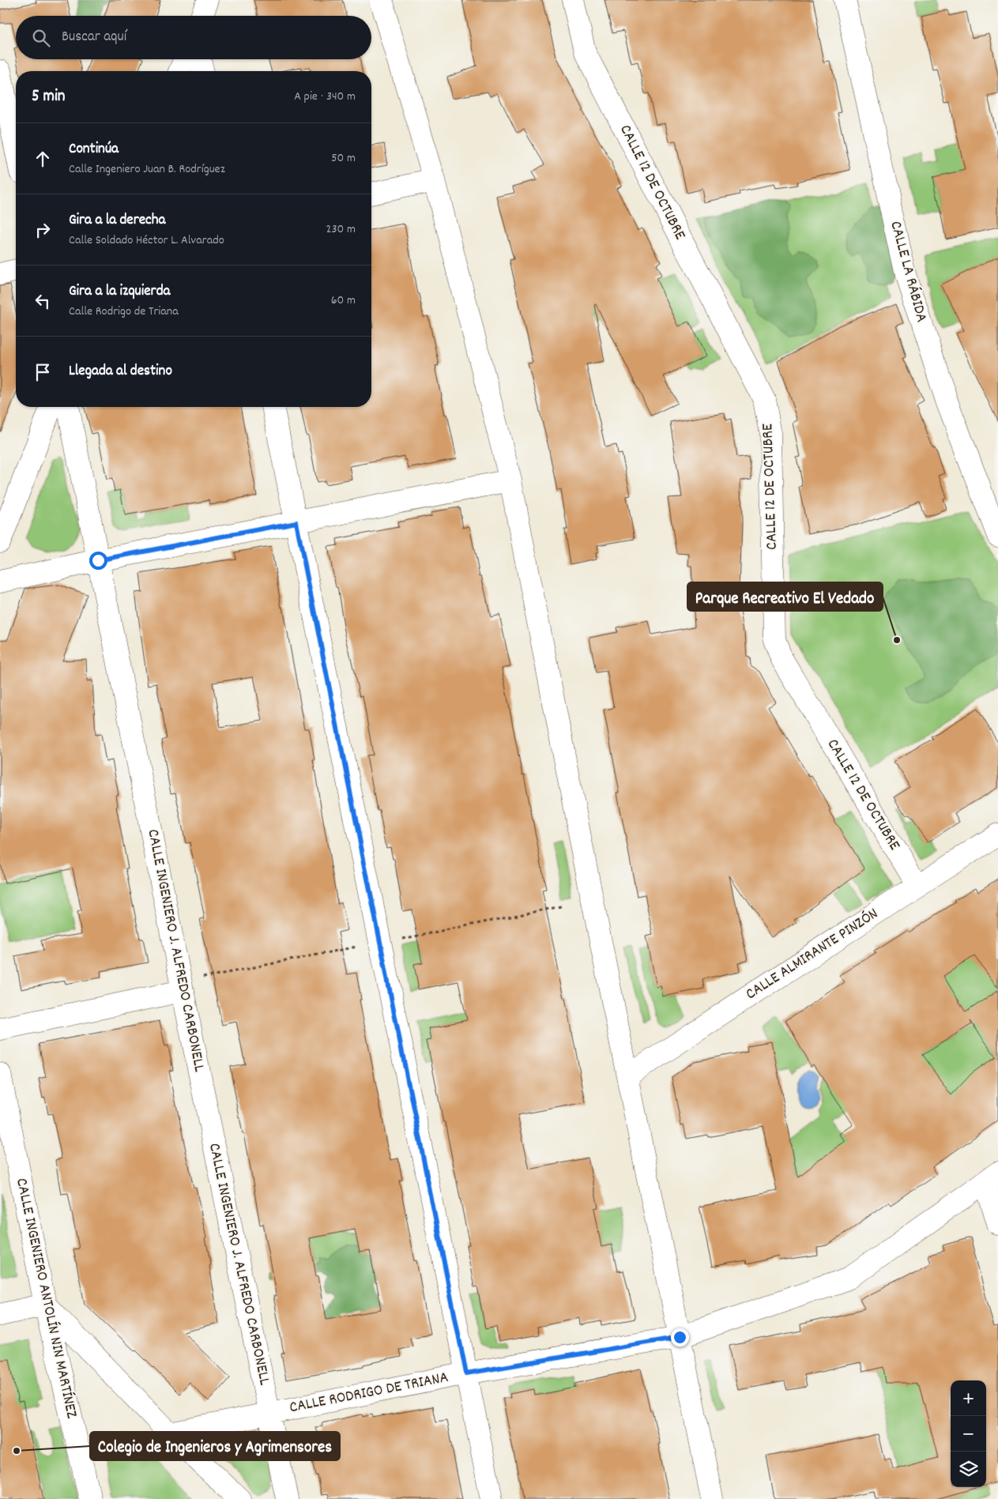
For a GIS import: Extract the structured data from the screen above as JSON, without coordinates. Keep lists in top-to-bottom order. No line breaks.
{"streets":{"street":["CALLE 12 DE OCTUBRE","CALLE LA RÁBIDA","CALLE INGENIERO J. ALFREDO CARBONELL","CALLE ALMIRANTE PINZÓN","CALLE INGENIERO ANTOLÍN NIN MARTÍNEZ","CALLE RODRIGO DE TRIANA"]},"crossings":[["CALLE 12 DE OCTUBRE","CALLE ALMIRANTE PINZÓN"],["CALLE INGENIERO J. ALFREDO CARBONELL","CALLE RODRIGO DE TRIANA"]],"places":["Parque Recreativo El Vedado","Colegio de Ingenieros y Agrimensores"],"page":{"search":"Buscar aquí","heading":["5 min","A pie · 340 m"],"list":[["Continúa","Calle Ingeniero Juan B. Rodríguez","50 m"],["Gira a la derecha","Calle Soldado Héctor L. Alvarado","230 m"],["Gira a la izquierda","Calle Rodrigo de Triana","60 m"],"Llegada al destino"],"map_buttons":["+","−"]}}
